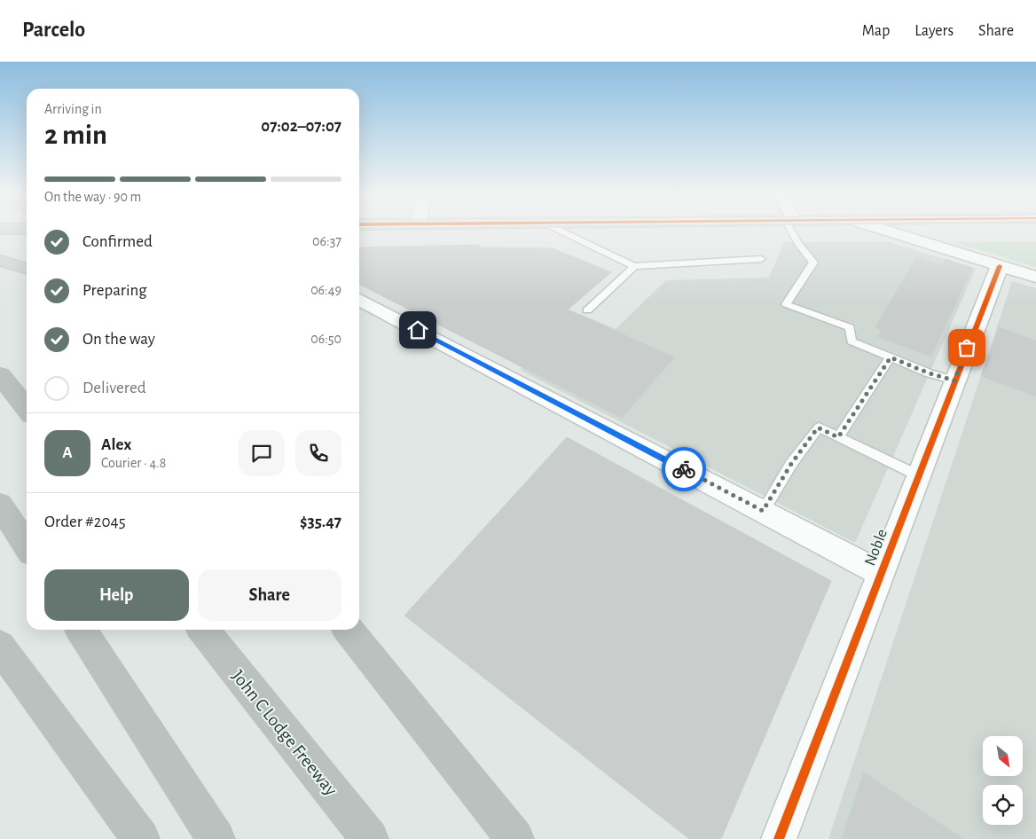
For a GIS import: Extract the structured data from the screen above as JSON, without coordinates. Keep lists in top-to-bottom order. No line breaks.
{"streets":{"highway":["John C Lodge Freeway"],"street":["Noble"]},"north":"bottom right","page":{"header":"Parcelo","nav":["Map","Layers","Share"],"heading":["2 min","Arriving in","07:02–07:07"],"panel":["Alex","Courier · 4.8","Order #2045","$35.47"],"bar":"On the way · 90 m","list":[["Confirmed","06:37"],["Preparing","06:49"],["On the way","06:50"],"Delivered"],"round":"A","buttons":["Help","Share"]}}
